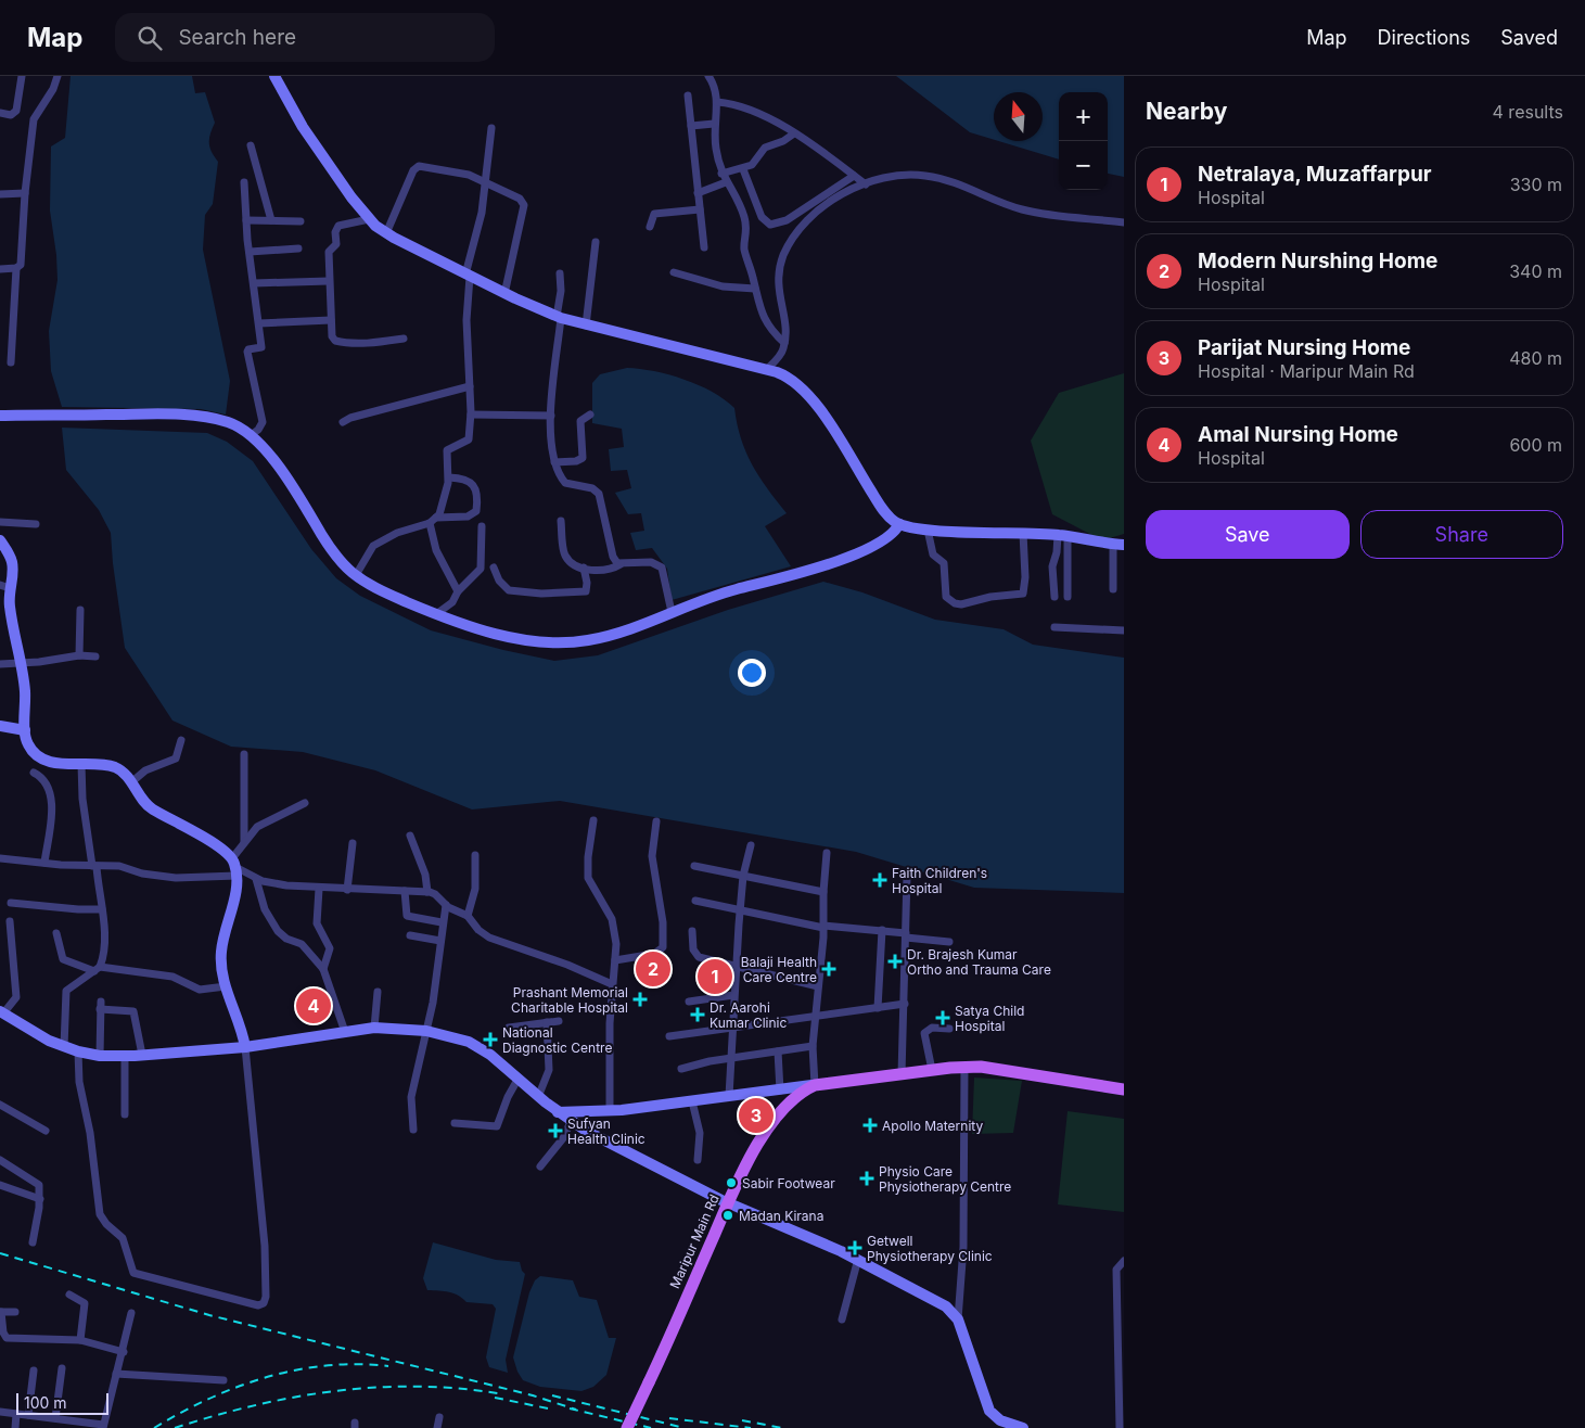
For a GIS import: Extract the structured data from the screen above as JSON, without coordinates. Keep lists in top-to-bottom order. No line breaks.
{"streets":{"main road":["Maripur Main Rd"]},"places":{"health":["Faith Children's Hospital","Dr. Brajesh Kumar Ortho and Trauma Care","Balaji Health Care Centre","Prashant Memorial Charitable Hospital","Dr. Aarohi Kumar Clinic","Satya Child Hospital","National Diagnostic Centre","Apollo Maternity","Sufyan Health Clinic","Physio Care Physiotherapy Centre","Getwell Physiotherapy Clinic"],"other":["Sabir Footwear","Madan Kirana"]},"scale_bar":"100 m","north":"top","page":{"header":"Map","search":"Search here","nav":["Map","Directions","Saved"],"heading":["Nearby","4 results"],"map_buttons":["+","−"],"list":[{"mark":"1","name":"Netralaya, Muzaffarpur","note":"Hospital","value":"330 m"},{"mark":"2","name":"Modern Nurshing Home","note":"Hospital","value":"340 m"},{"mark":"3","name":"Parijat Nursing Home","note":"Hospital · Maripur Main Rd","value":"480 m"},{"mark":"4","name":"Amal Nursing Home","note":"Hospital","value":"600 m"}],"buttons":["Save","Share"],"pins":["2","1","4","3"],"scale":"100 m"}}
